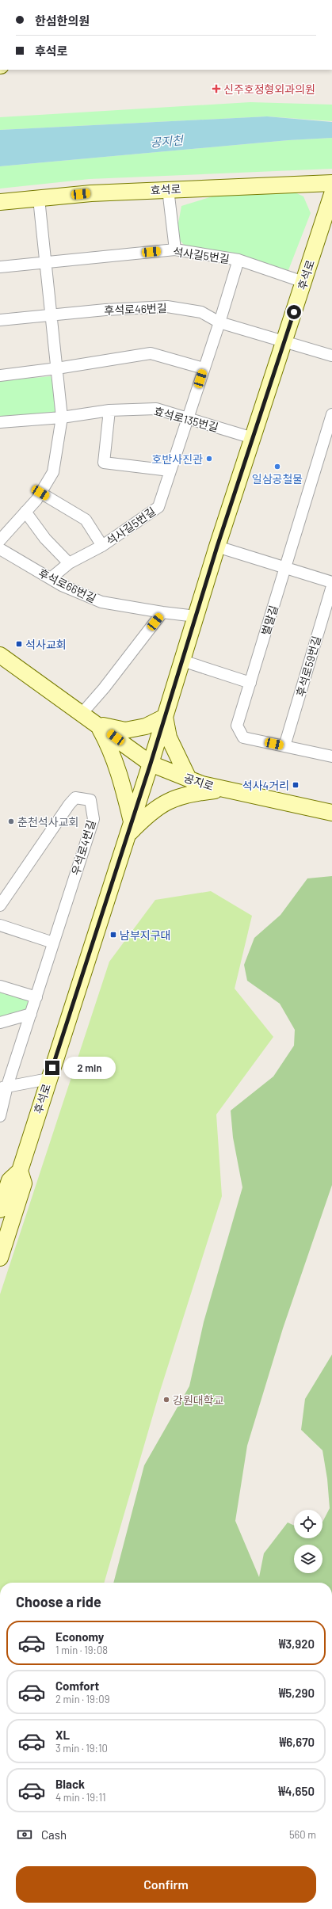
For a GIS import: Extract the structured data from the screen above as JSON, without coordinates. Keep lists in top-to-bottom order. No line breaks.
{"streets":{"street":["효석로","석사길5번길","후석로","후석로46번길","효석로135번길","후석로66번길","벌말길","후석로59번길","공지로","우석로4번길"]},"crossings":[["석사길5번길","후석로46번길"],["석사길5번길","효석로135번길"],["석사길5번길","후석로66번길"],["후석로","후석로46번길"],["후석로","효석로135번길"],["후석로","후석로66번길"],["후석로","공지로"],["벌말길","후석로59번길"]],"water":["공지천"],"places":{"health":["신주호정형외과의원"],"other":["호반사진관","일삼공철물","춘천석사교회","강원대학교"],"transit":["석사교회","석사4거리","남부지구대"]},"page":{"banner":["한섬한의원","후석로"],"bubble":"2 min","heading":"Choose a ride","list":[{"name":"Economy","note":"1 min · 19:08","value":"₩3,920"},{"name":"Comfort","note":"2 min · 19:09","value":"₩5,290"},{"name":"XL","note":"3 min · 19:10","value":"₩6,670"},{"name":"Black","note":"4 min · 19:11","value":"₩4,650"}],"pay":["Cash","560 m"],"buttons":"Confirm"}}
